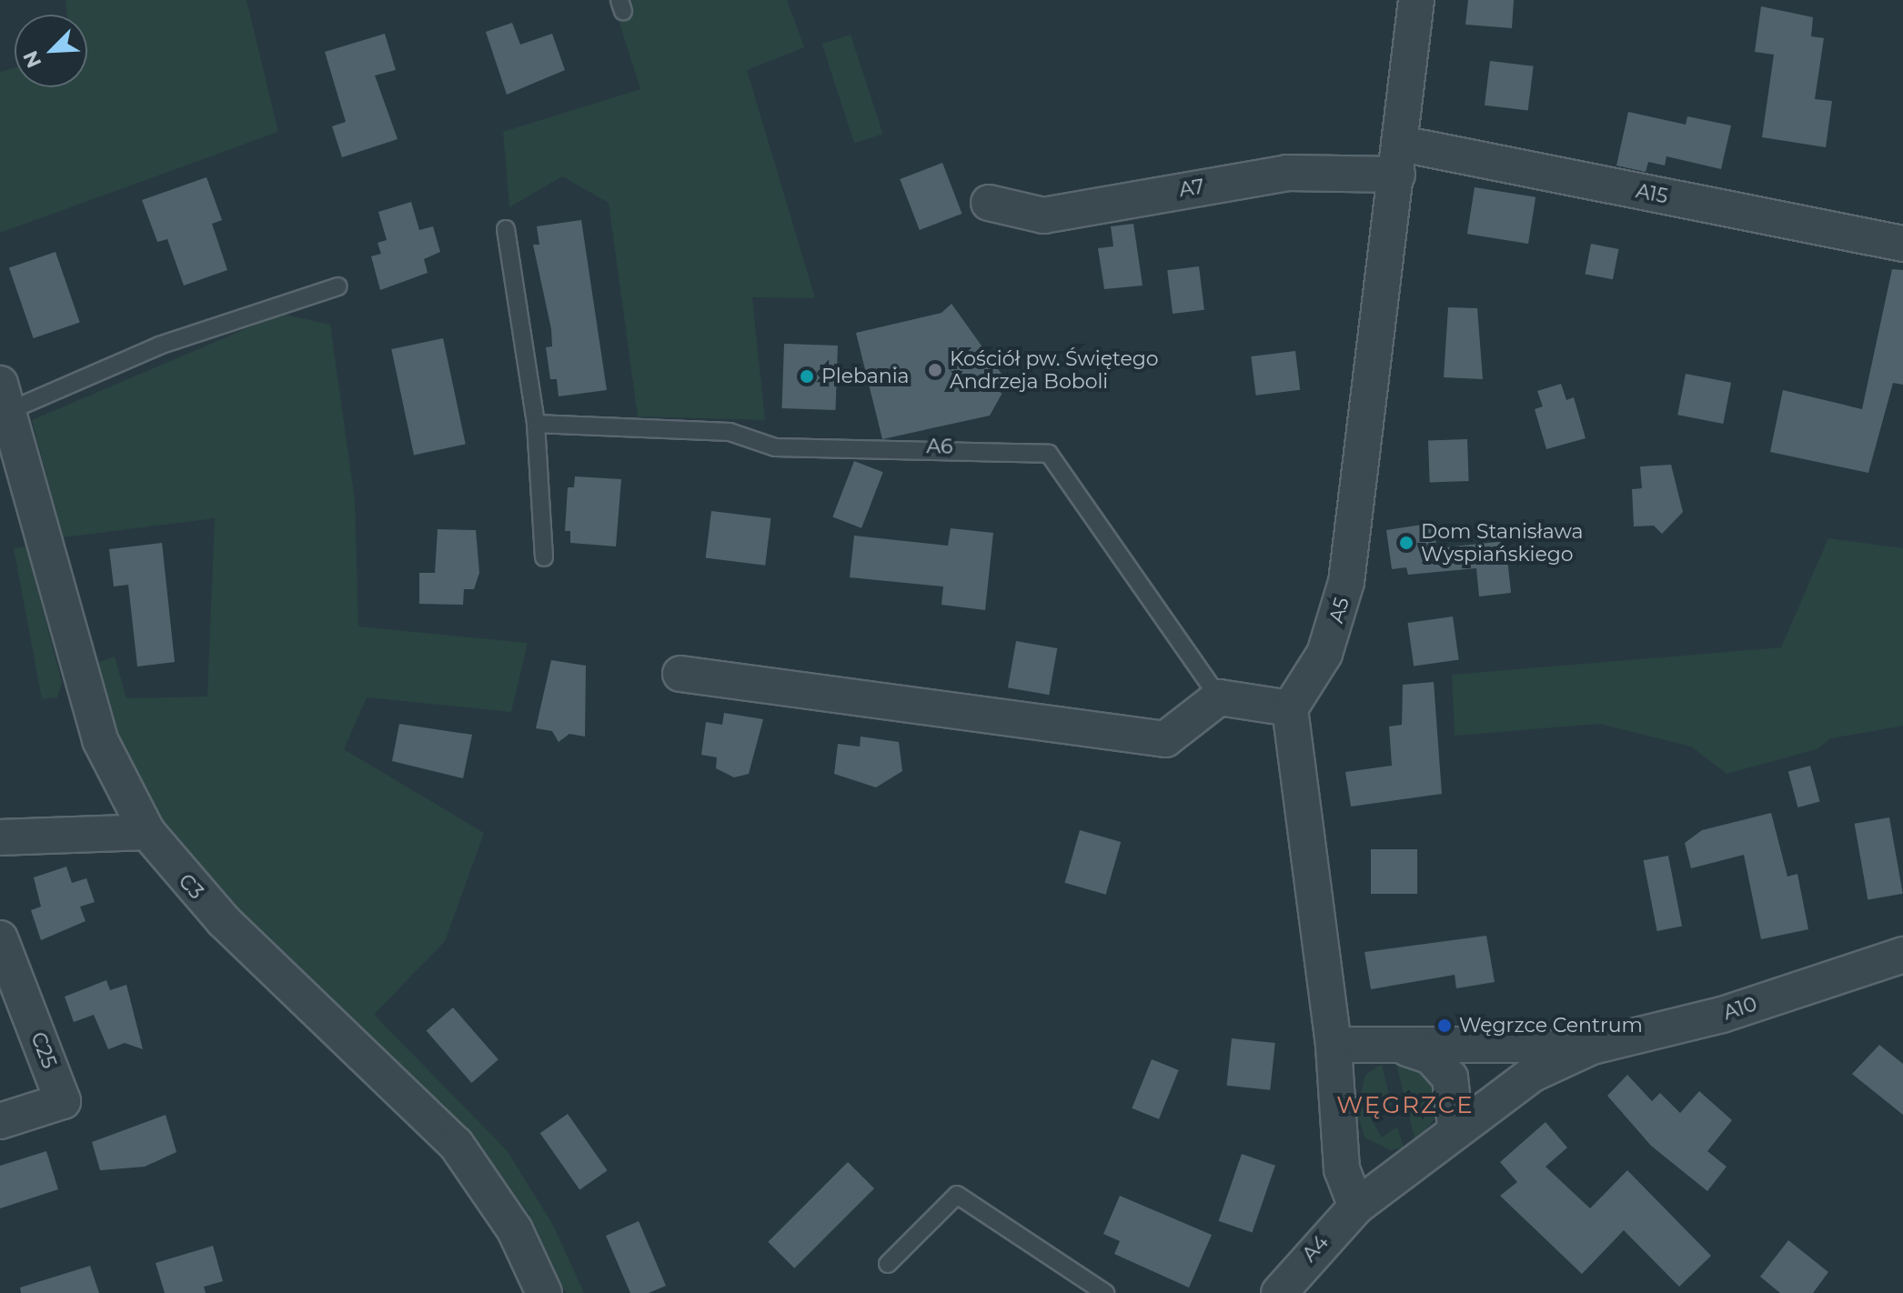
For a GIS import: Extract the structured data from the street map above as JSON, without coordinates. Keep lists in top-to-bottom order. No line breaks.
{"streets":{"street":["A7","A15","A5","C3","A10","C25","A4"],"lane":["A6"]},"crossings":[["A7","A15"],["A7","A5"],["A15","A5"],["A10","A4"]],"districts":["WĘGRZCE"],"places":["Kościół pw. Świętego Andrzeja Boboli","Plebania","Dom Stanisława Wyspiańskiego","Węgrzce Centrum"],"north":"bottom left"}
